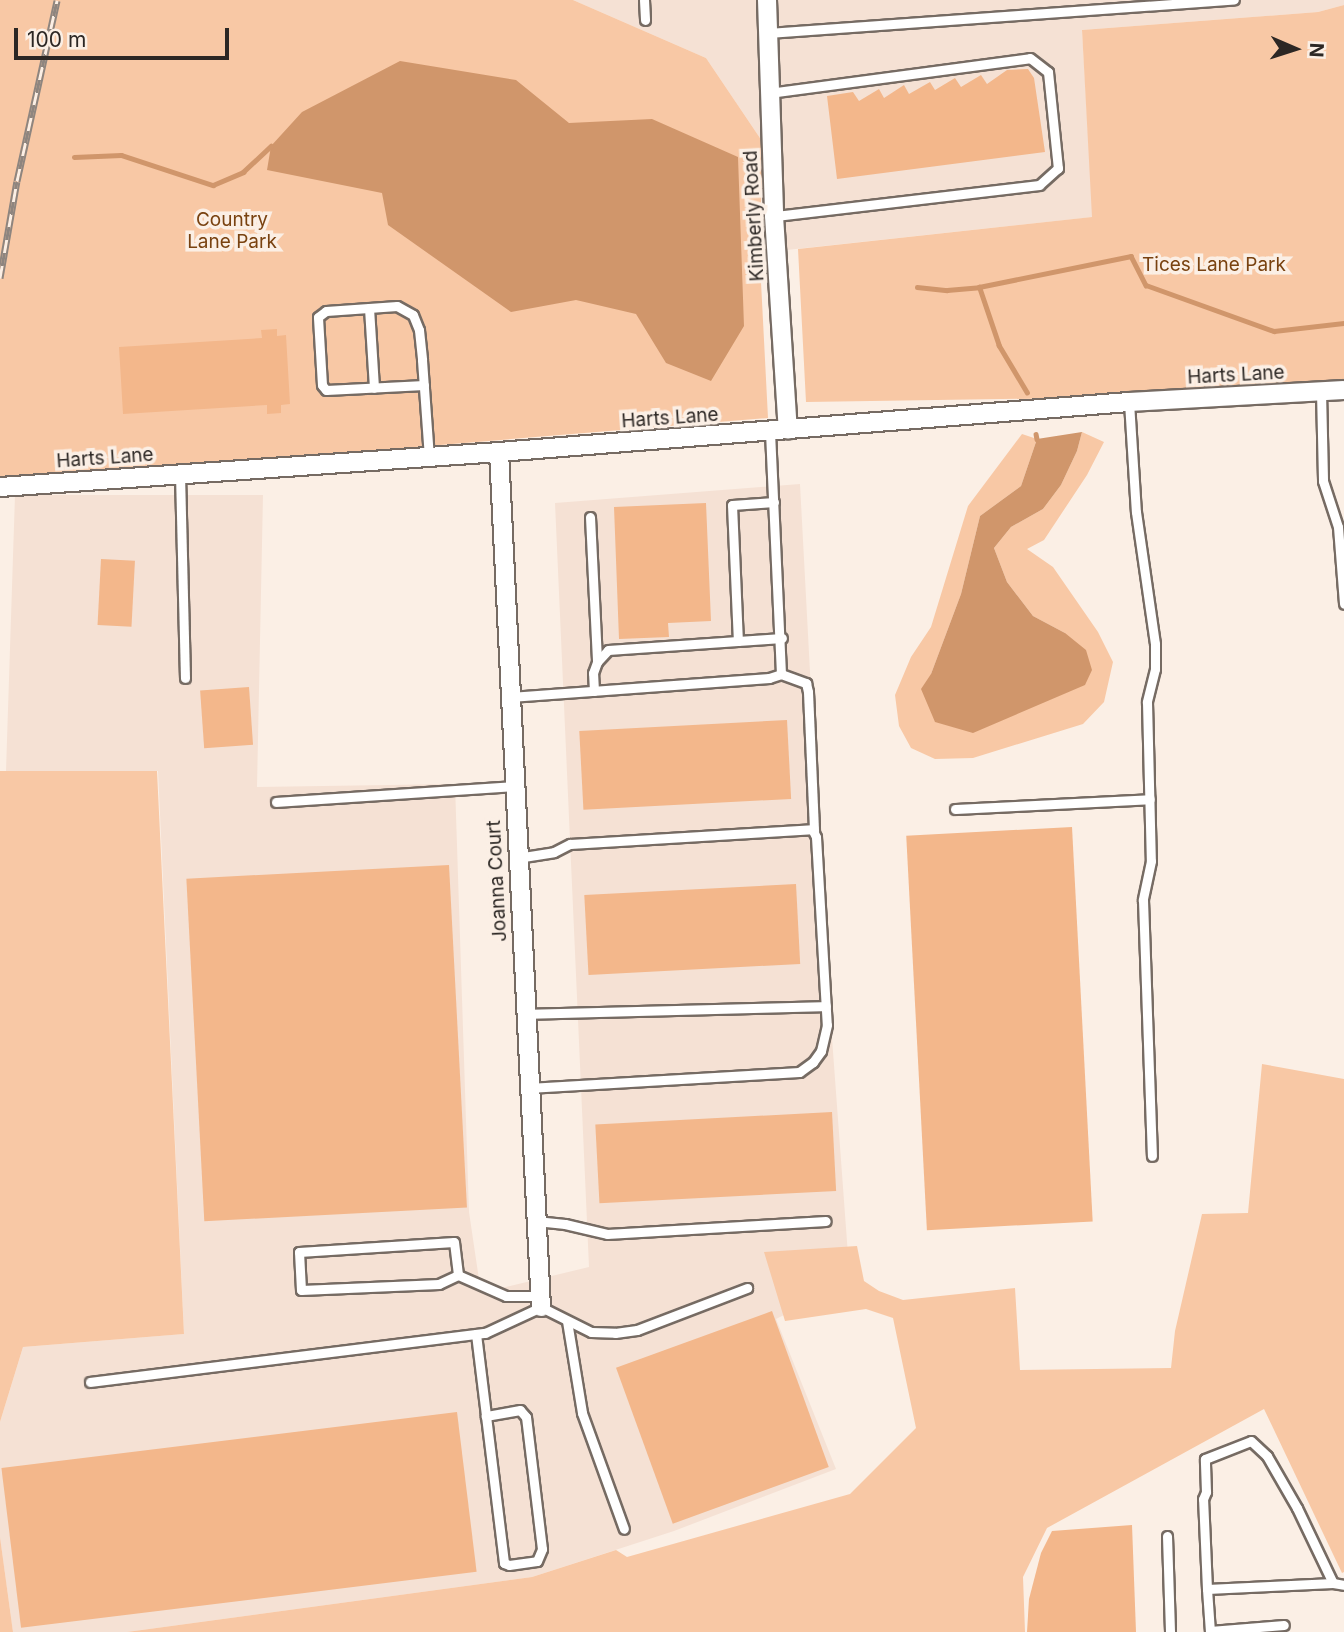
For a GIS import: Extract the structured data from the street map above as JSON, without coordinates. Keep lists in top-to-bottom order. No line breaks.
{"streets":{"street":["Kimberly Road","Harts Lane","Joanna Court"]},"crossings":[["Kimberly Road","Harts Lane"],["Harts Lane","Joanna Court"]],"parks":["Country Lane Park","Tices Lane Park"],"scale_bar":"100 m","north":"right"}
